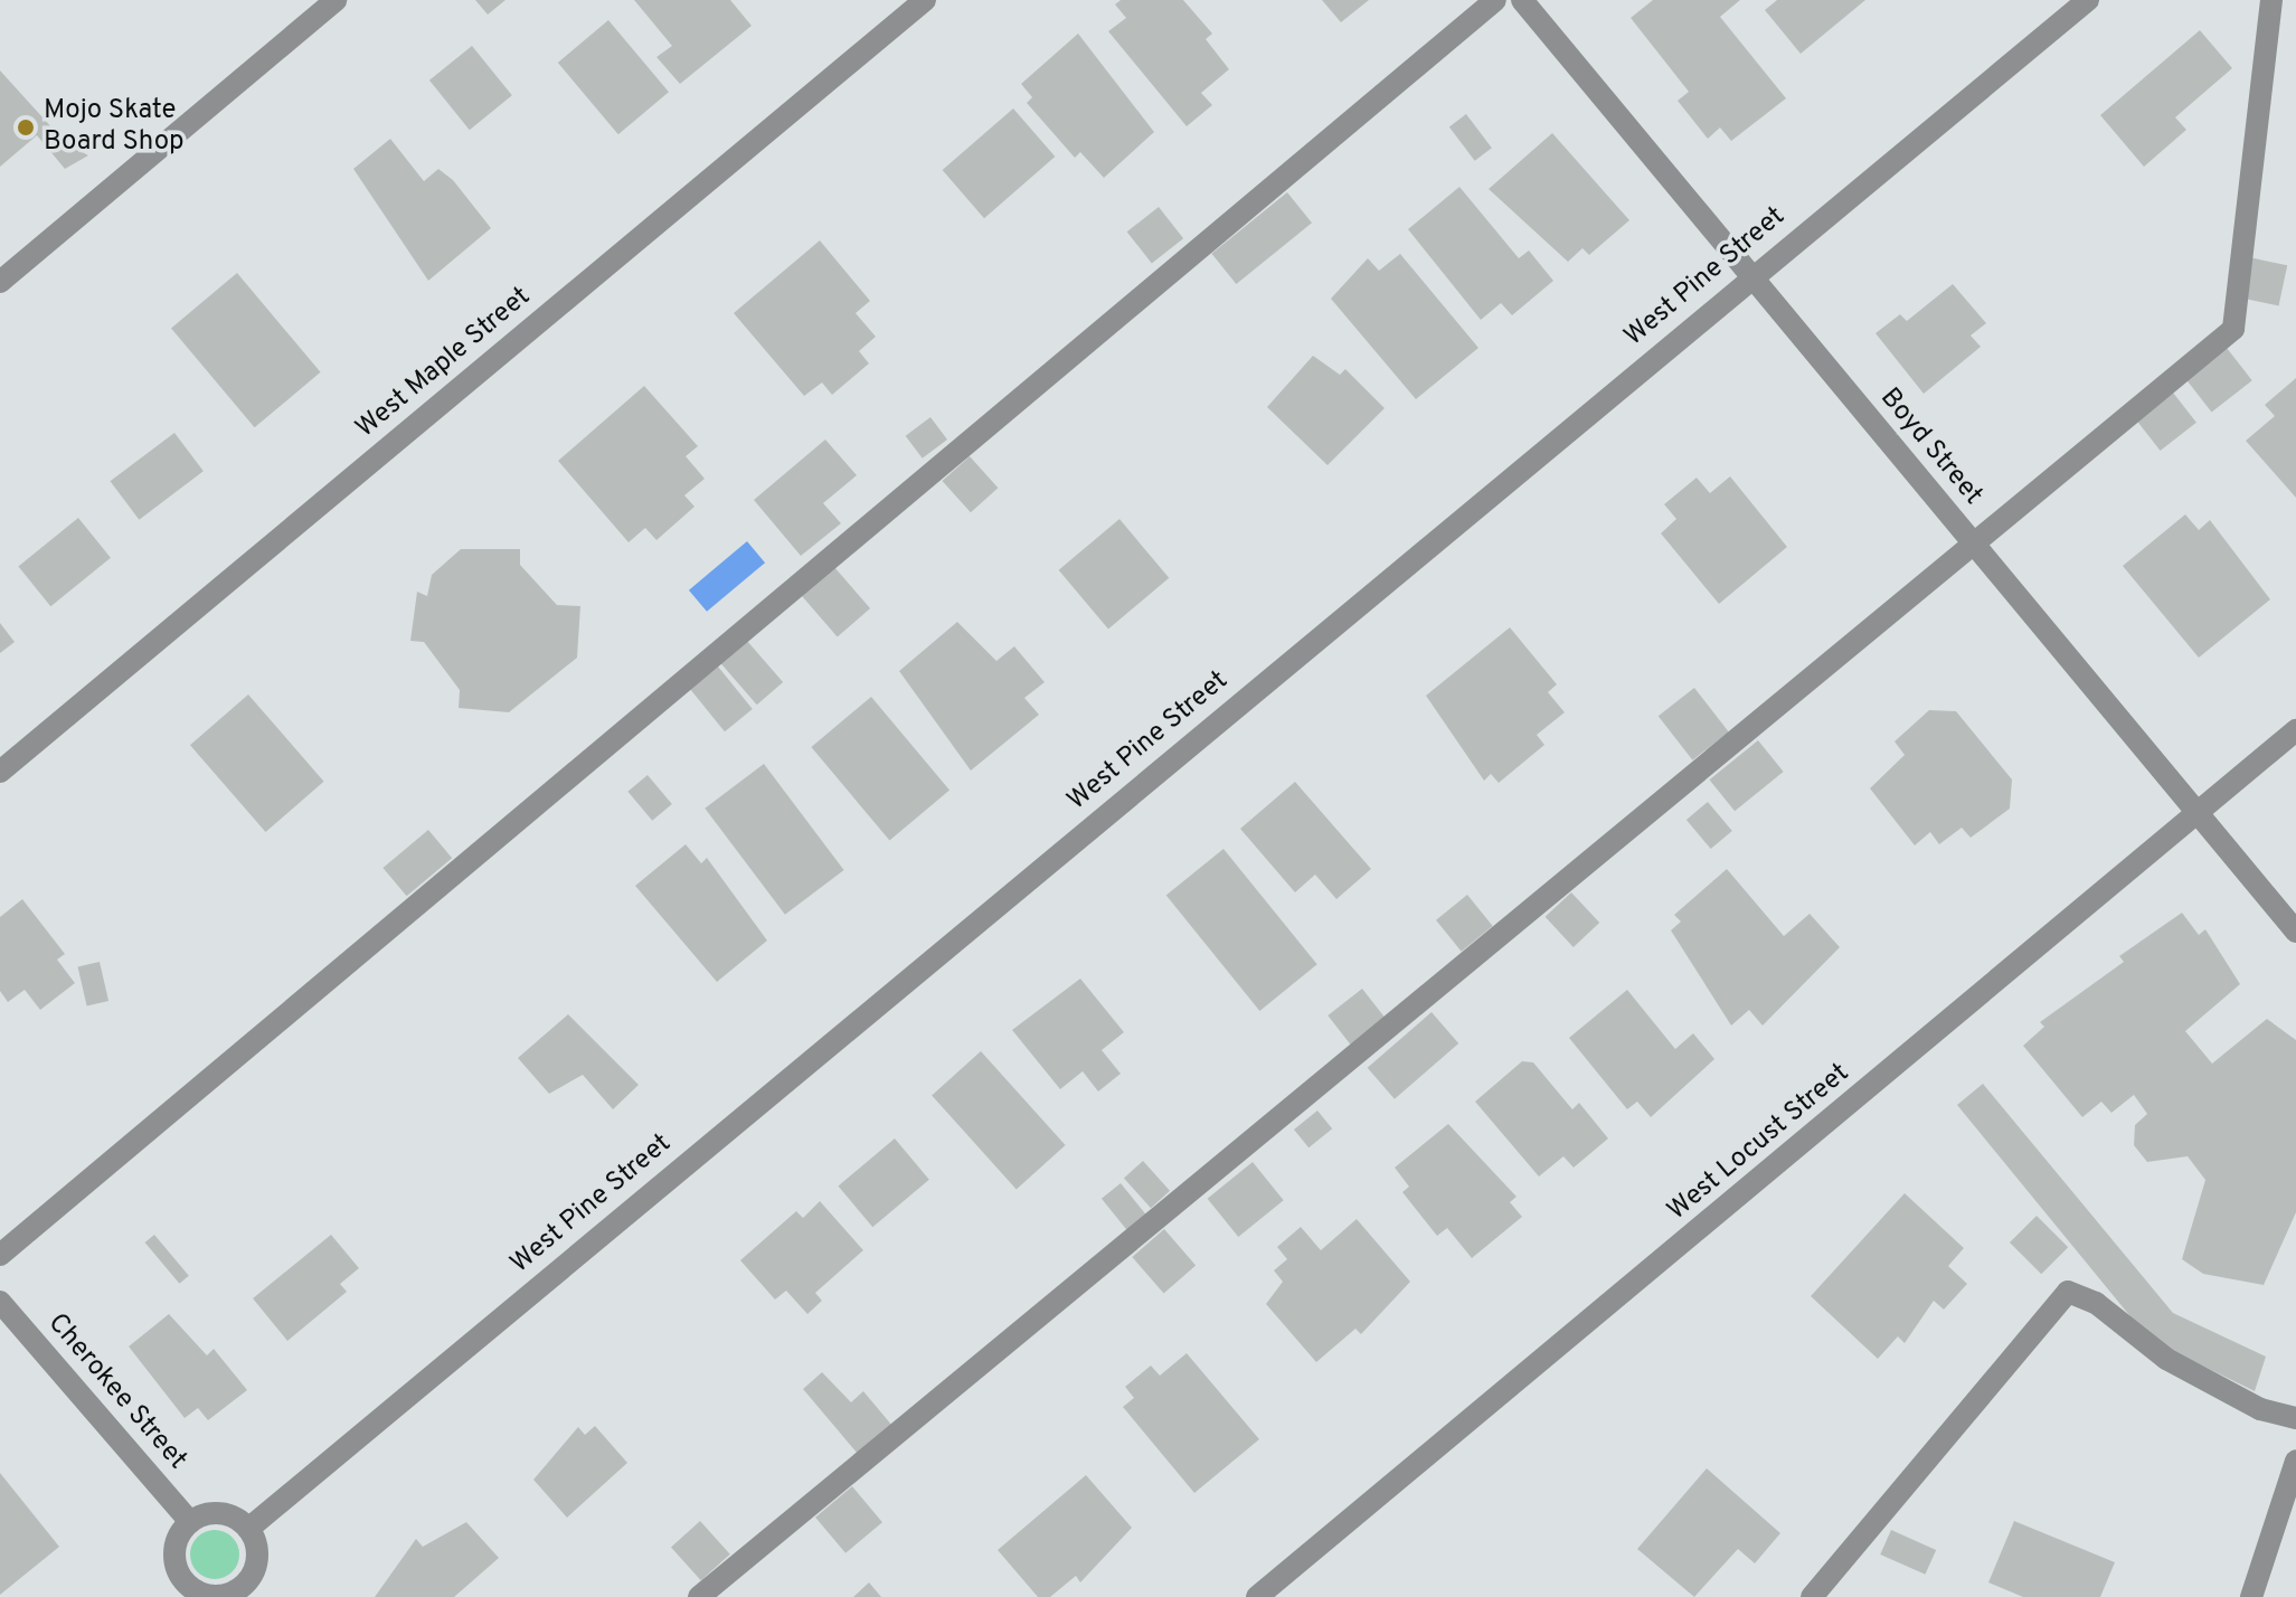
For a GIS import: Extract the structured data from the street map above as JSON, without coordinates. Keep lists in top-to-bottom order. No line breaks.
{"streets":{"street":["West Pine Street","West Maple Street","Boyd Street","West Locust Street","Cherokee Street"]},"crossings":[["West Pine Street","Boyd Street"],["West Pine Street","Cherokee Street"],["Boyd Street","West Locust Street"]],"places":["Mojo Skate Board Shop"]}
